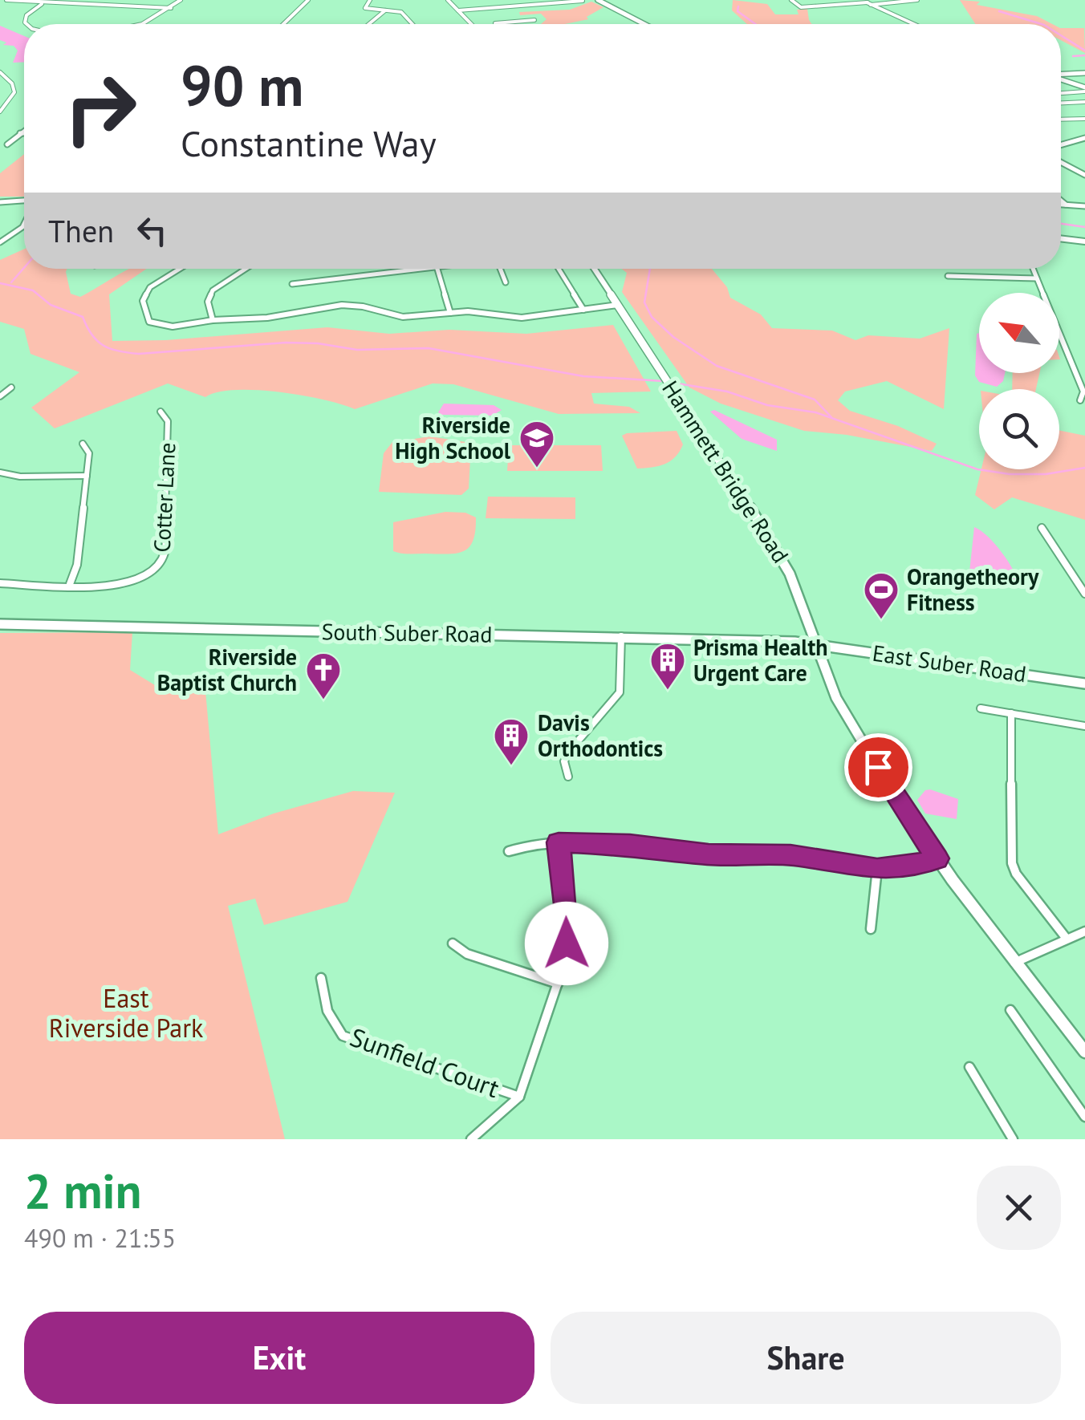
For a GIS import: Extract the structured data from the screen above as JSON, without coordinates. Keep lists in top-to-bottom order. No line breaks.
{"streets":{"street":["Hammett Bridge Road","Cotter Lane","South Suber Road","East Suber Road","Sunfield Court"]},"crossings":[["Hammett Bridge Road","South Suber Road"],["Hammett Bridge Road","East Suber Road"],["South Suber Road","East Suber Road"]],"parks":["East Riverside Park"],"places":{"school or university":["Riverside High School"],"sports":["Orangetheory Fitness"],"building":["Prisma Health Urgent Care","Davis Orthodontics"],"church":["Riverside Baptist Church"]},"north":"top left","page":{"turn":["90 m","Constantine Way"],"then":"Then","heading":["2 min","490 m · 21:55"],"buttons":["Exit","Share"]}}
